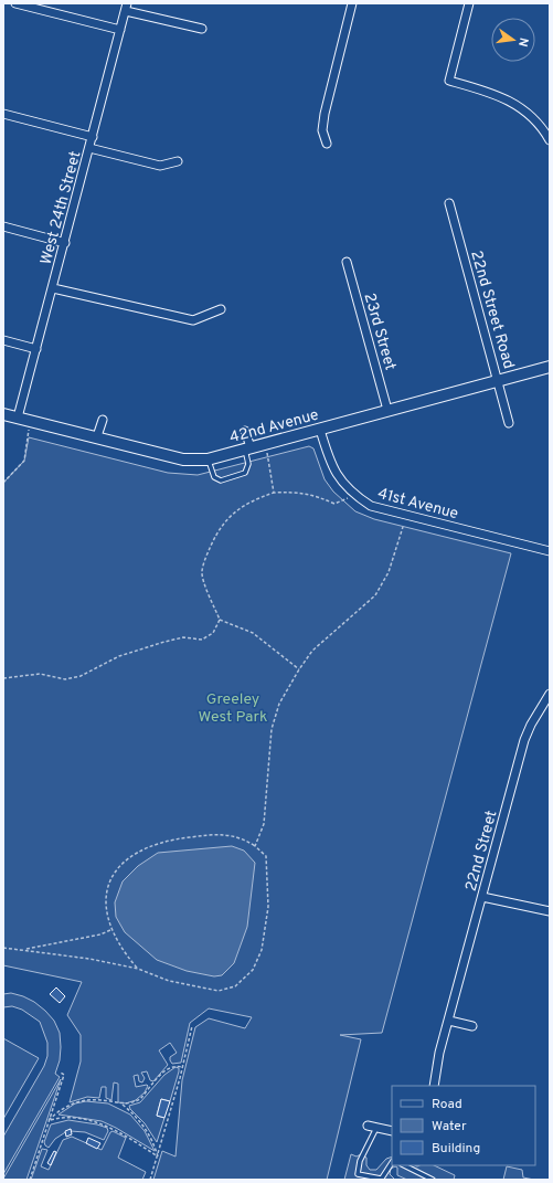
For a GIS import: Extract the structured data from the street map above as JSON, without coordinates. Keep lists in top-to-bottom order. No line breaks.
{"streets":{"street":["West 24th Street","22nd Street Road","23rd Street","42nd Avenue","41st Avenue","22nd Street"]},"crossings":[["West 24th Street","42nd Avenue"],["22nd Street Road","42nd Avenue"],["23rd Street","42nd Avenue"],["42nd Avenue","41st Avenue"]],"parks":["Greeley West Park"],"legend":["Road","Water","Building"],"north":"right"}
